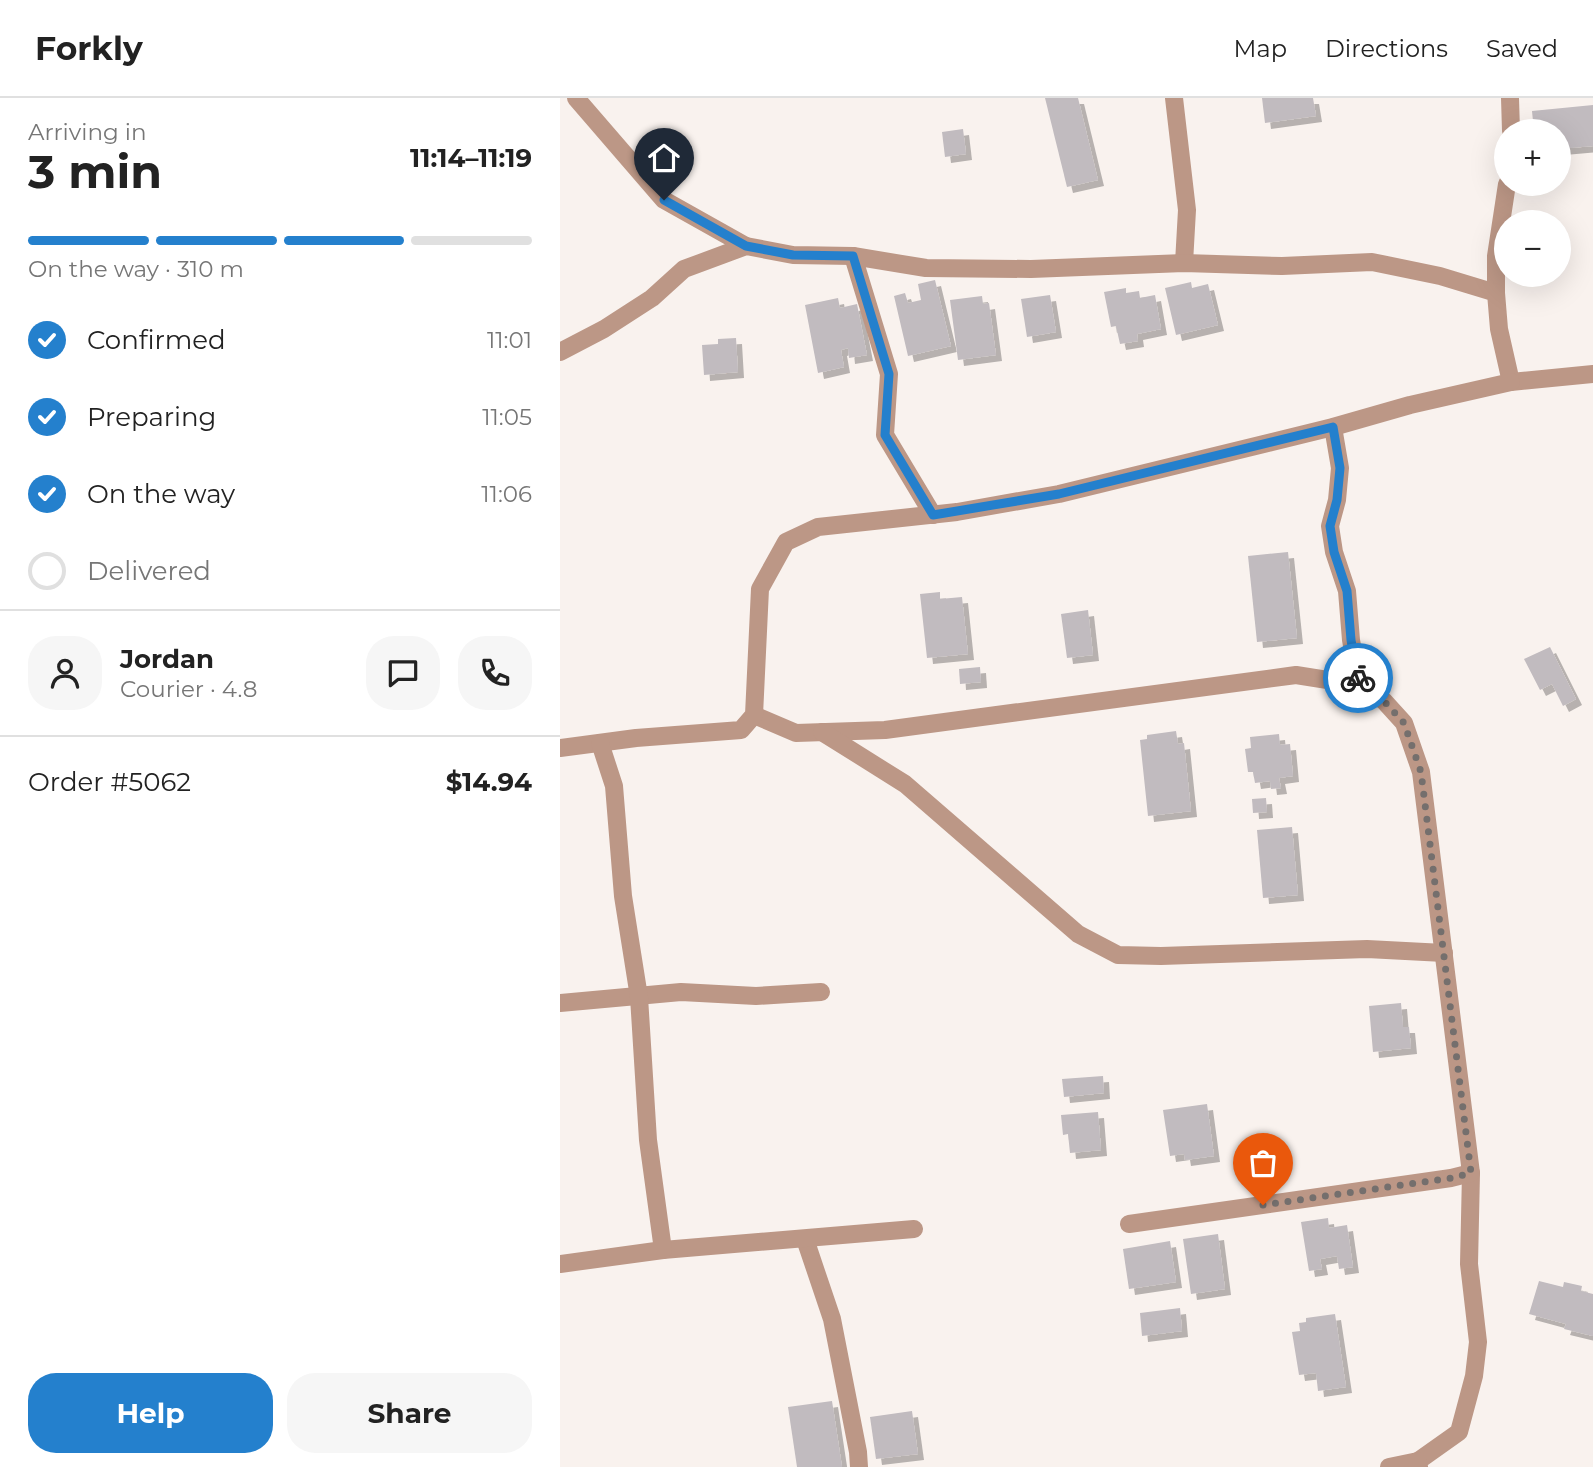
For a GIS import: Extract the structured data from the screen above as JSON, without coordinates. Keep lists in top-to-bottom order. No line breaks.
{"page":{"header":"Forkly","nav":["Map","Directions","Saved"],"heading":["3 min","Arriving in","11:14–11:19"],"panel":["Jordan","Courier · 4.8","Order #5062","$14.94"],"map_buttons":["+","−"],"bar":"On the way · 310 m","list":[["Confirmed","11:01"],["Preparing","11:05"],["On the way","11:06"],"Delivered"],"buttons":["Help","Share"]}}
